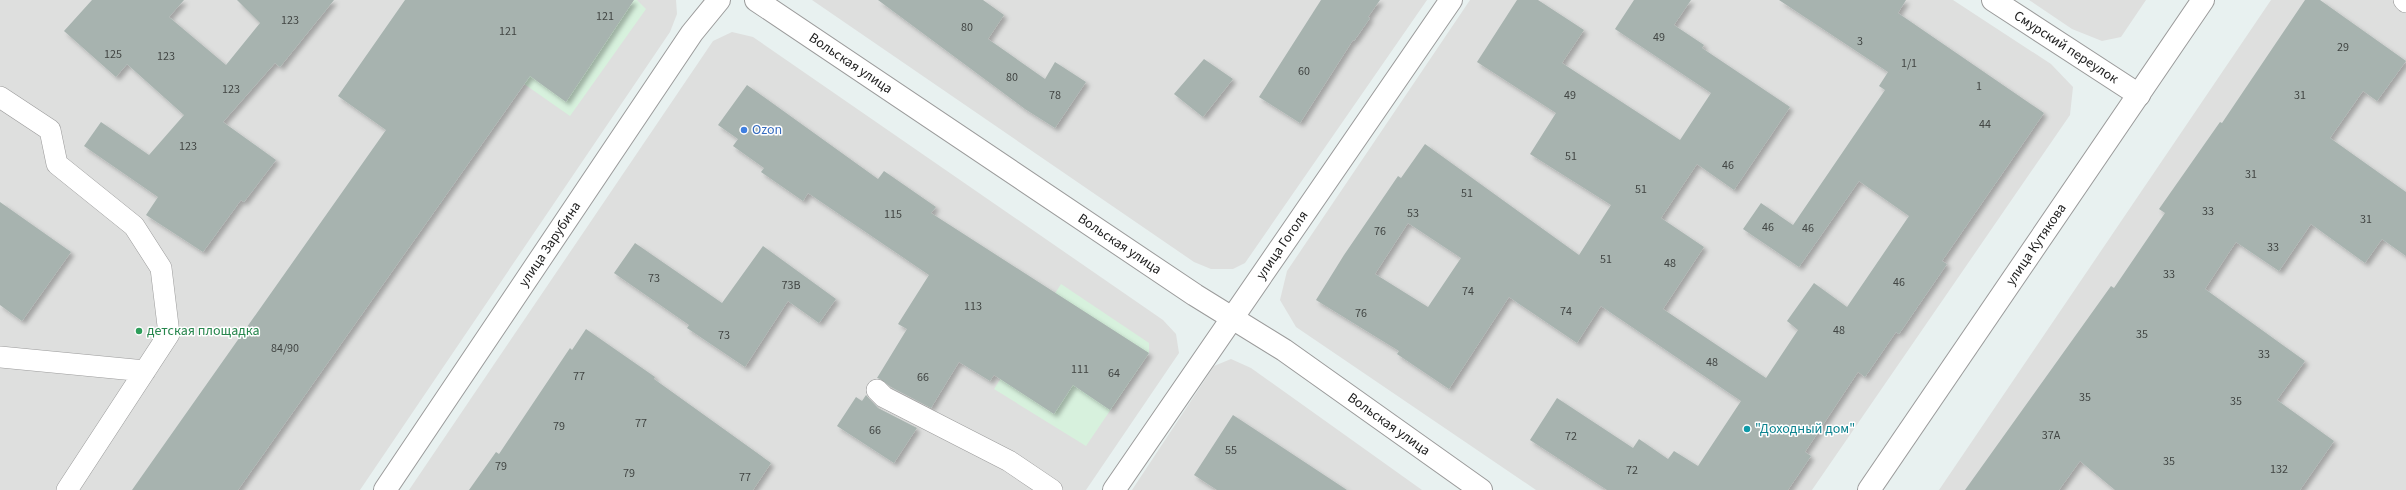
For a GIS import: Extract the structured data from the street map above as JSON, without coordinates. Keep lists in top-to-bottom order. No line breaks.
{"streets":{"street":["Смурский переулок","Вольская улица","улица Зарубина","улица Кутякова","улица Гоголя"]},"crossings":[["Смурский переулок","улица Кутякова"],["Вольская улица","улица Гоголя"]],"places":["Ozon","детская площадка","\"Доходный дом\""],"house_numbers":["121","123","80","121","49","3","29","125","123","1/1","60","80","1","123","78","49","31","44","123","51","46","31","51","51","33","53","115","31","46","46","76","33","51","48","33","73","46","73В","74","113","74","76","48","35","73","84/90","33","48","111","64","77","66","35","35","77","79","66","37А","72","55","35","79","132","72","79","77"]}
